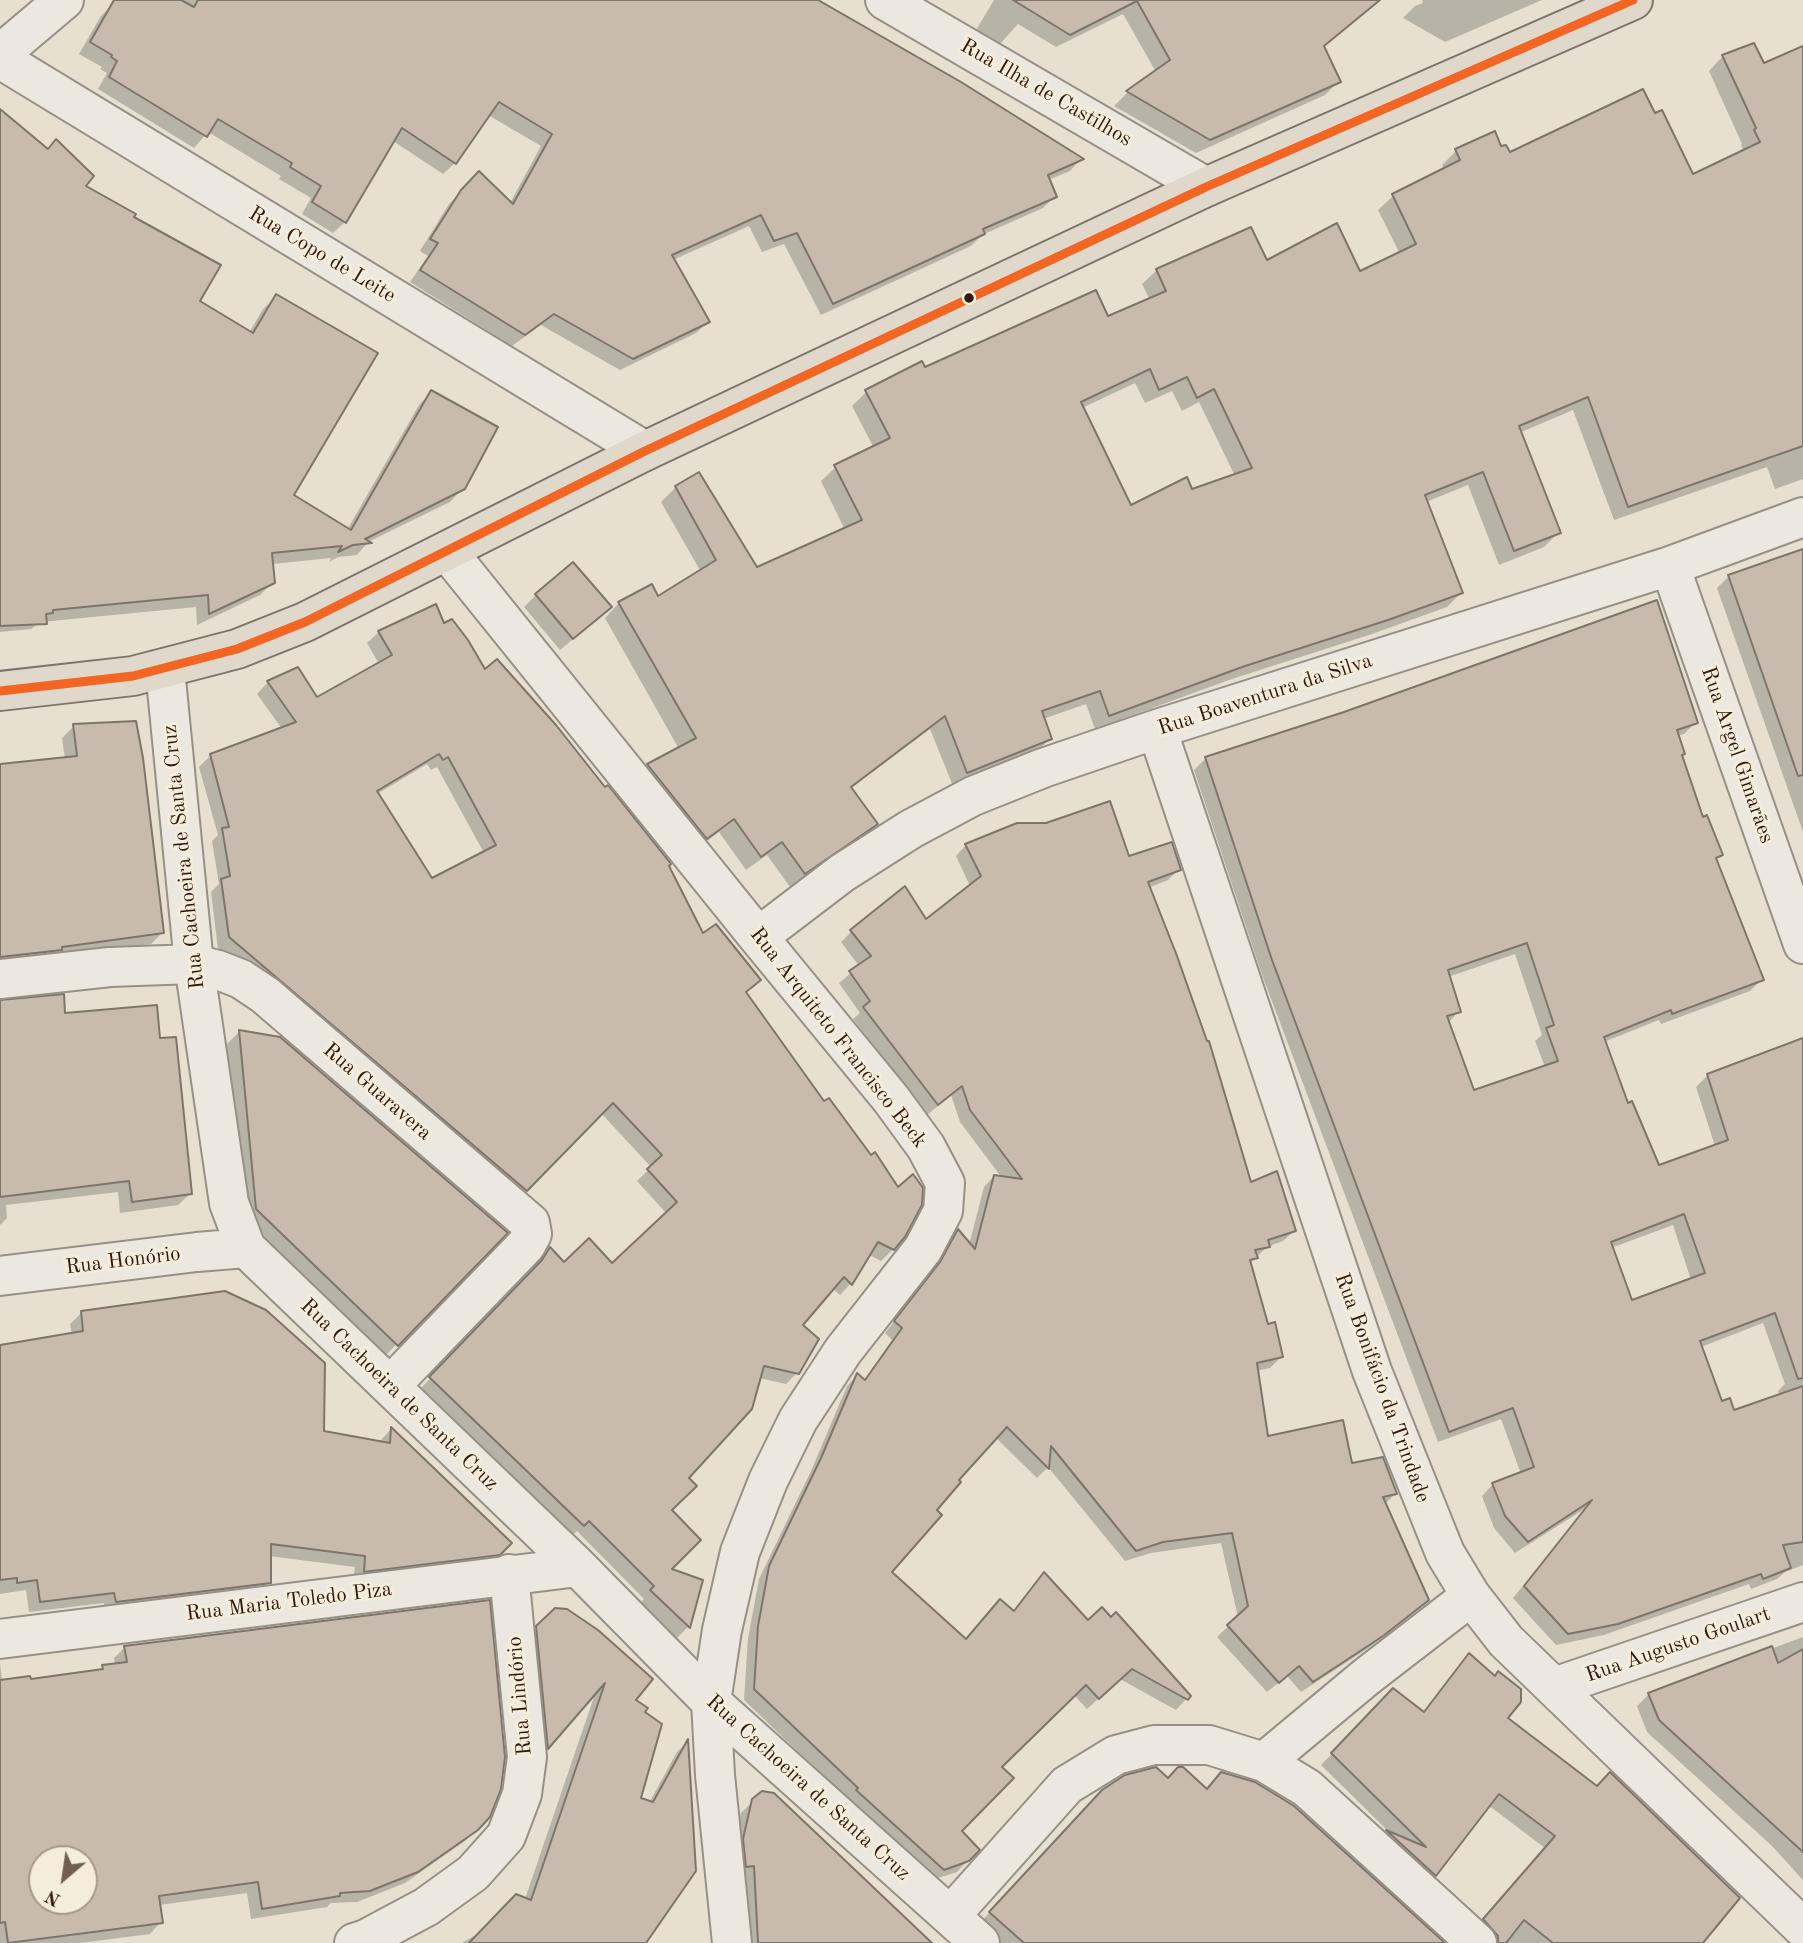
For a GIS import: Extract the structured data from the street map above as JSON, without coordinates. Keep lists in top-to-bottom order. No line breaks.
{"streets":{"street":["Rua Ilha de Castilhos","Rua Copo de Leite","Rua Boaventura da Silva","Rua Argel Gimarães","Rua Cachoeira de Santa Cruz","Rua Arquiteto Francisco Beck","Rua Guaravera","Rua Honório","Rua Bonifácio da Trindade","Rua Maria Toledo Piza","Rua Augusto Goulart","Rua Lindório"]},"crossings":[["Rua Boaventura da Silva","Rua Argel Gimarães"],["Rua Boaventura da Silva","Rua Arquiteto Francisco Beck"],["Rua Boaventura da Silva","Rua Bonifácio da Trindade"],["Rua Cachoeira de Santa Cruz","Rua Arquiteto Francisco Beck"],["Rua Cachoeira de Santa Cruz","Rua Guaravera"],["Rua Cachoeira de Santa Cruz","Rua Honório"],["Rua Cachoeira de Santa Cruz","Rua Maria Toledo Piza"],["Rua Bonifácio da Trindade","Rua Augusto Goulart"],["Rua Maria Toledo Piza","Rua Lindório"]],"north":"bottom left"}
